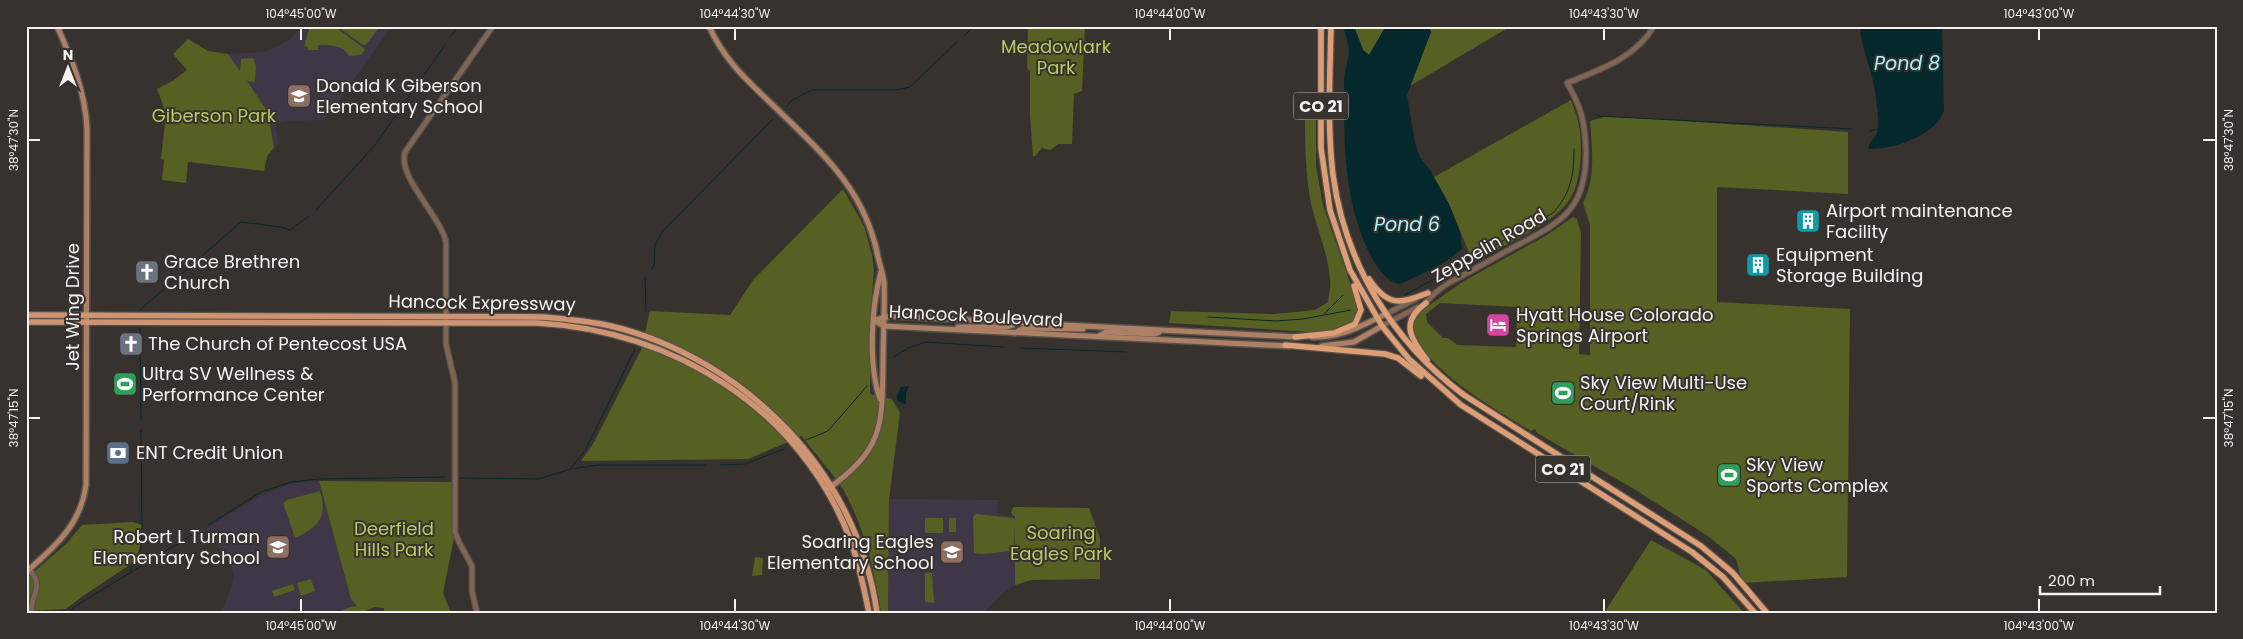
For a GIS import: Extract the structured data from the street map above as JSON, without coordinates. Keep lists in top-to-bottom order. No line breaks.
{"streets":{"highway":["CO 21"],"main road":["Hancock Expressway","Jet Wing Drive","Hancock Boulevard"],"street":["Zeppelin Road"]},"crossings":[["CO 21","Zeppelin Road"],["CO 21","Hancock Boulevard"],["Zeppelin Road","Hancock Boulevard"],["Hancock Expressway","Jet Wing Drive"]],"water":["Pond 8","Pond 6"],"parks":["Meadowlark Park","Giberson Park","Deerfield Hills Park","Soaring Eagles Park"],"places":{"school or university":["Donald K Giberson Elementary School","Robert L Turman Elementary School","Soaring Eagles Elementary School"],"building":["Airport maintenance Facility","Equipment Storage Building"],"church":["Grace Brethren Church","The Church of Pentecost USA"],"hotel":["Hyatt House Colorado Springs Airport"],"sports":["Ultra SV Wellness & Performance Center","Sky View Multi-Use Court/Rink","Sky View Sports Complex"],"bank":["ENT Credit Union"]},"scale_bar":"200 m","north":"top","coordinates":["104°45'00\"W","104°44'30\"W","104°44'00\"W","104°43'30\"W","104°43'00\"W","38°47'30\"N","38°47'15\"N"]}
